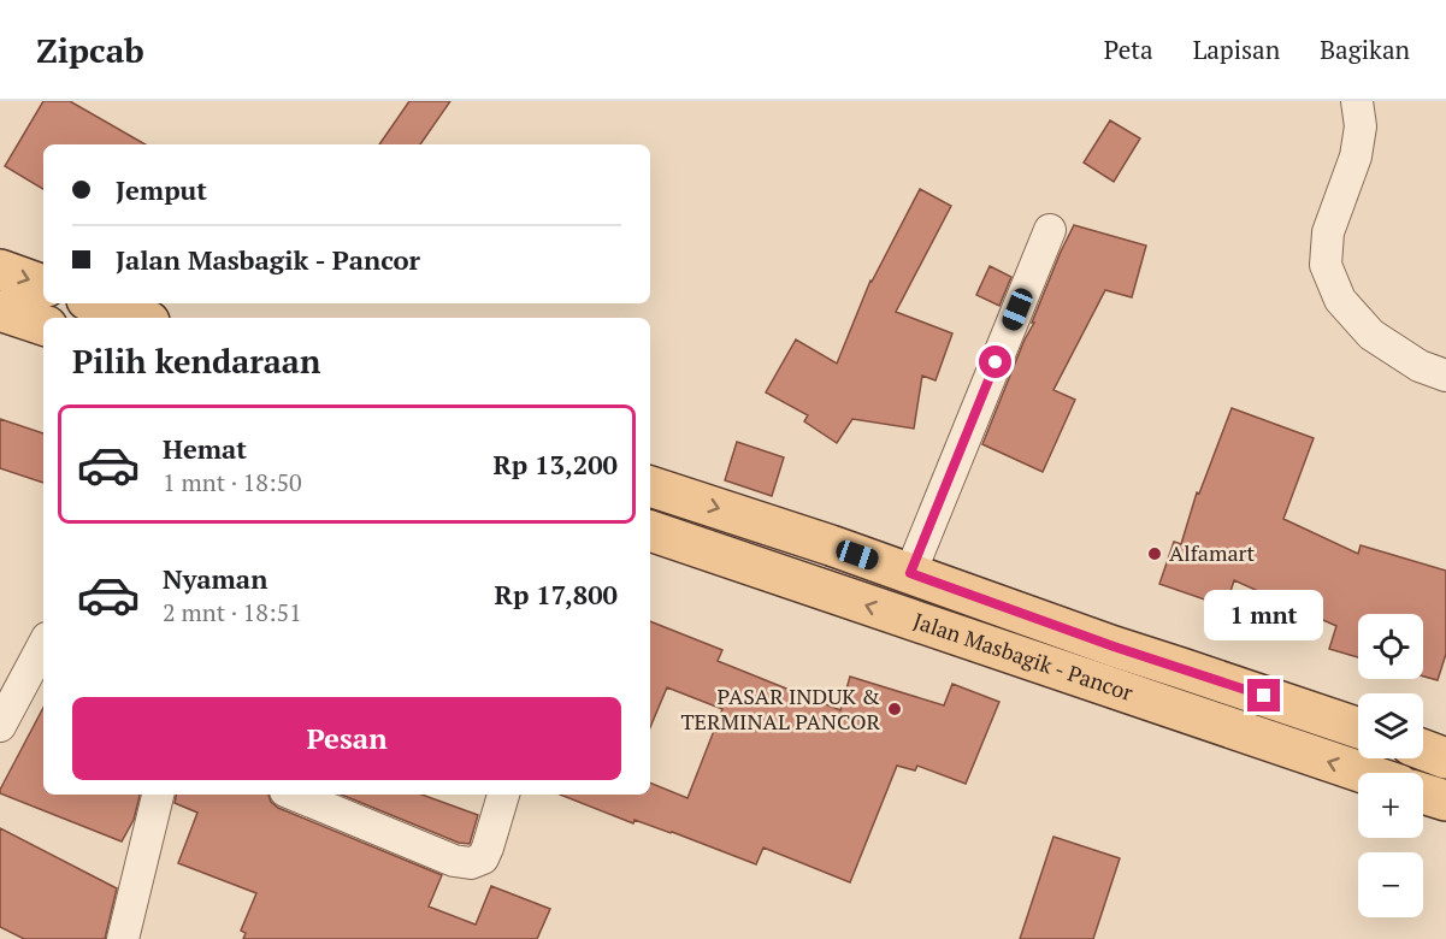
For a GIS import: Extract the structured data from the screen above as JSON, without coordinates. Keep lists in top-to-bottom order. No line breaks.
{"streets":{"main road":["Jalan Masbagik - Pancor"]},"places":["Alfamart","PASAR INDUK & TERMINAL PANCOR"],"page":{"header":"Zipcab","nav":["Peta","Lapisan","Bagikan"],"banner":["Jemput","Jalan Masbagik - Pancor"],"heading":"Pilih kendaraan","list":[{"name":"Hemat","note":"1 mnt · 18:50","value":"Rp 13,200"},{"name":"Nyaman","note":"2 mnt · 18:51","value":"Rp 17,800"}],"bubble":"1 mnt","map_buttons":["+","−"],"buttons":"Pesan"}}
